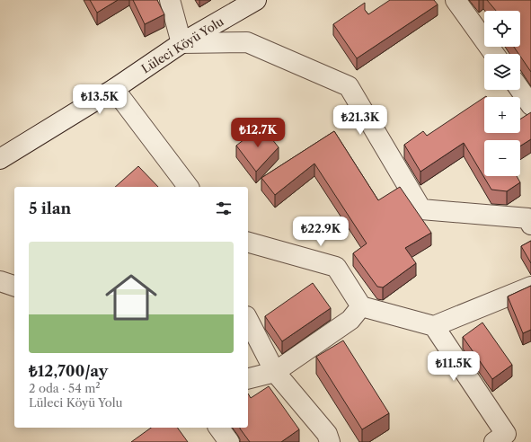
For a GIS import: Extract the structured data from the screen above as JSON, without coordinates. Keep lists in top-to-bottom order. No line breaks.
{"streets":{"street":["Lüleci Köyü Yolu"]},"page":{"map_buttons":["+","−"],"price":["₺13.5K","₺21.3K","₺12.7K","₺22.9K","₺11.5K"],"heading":"5 ilan","list":[{"name":"₺12,700/ay","note":"2 oda · 54 m² · Lüleci Köyü Yolu"}]}}
